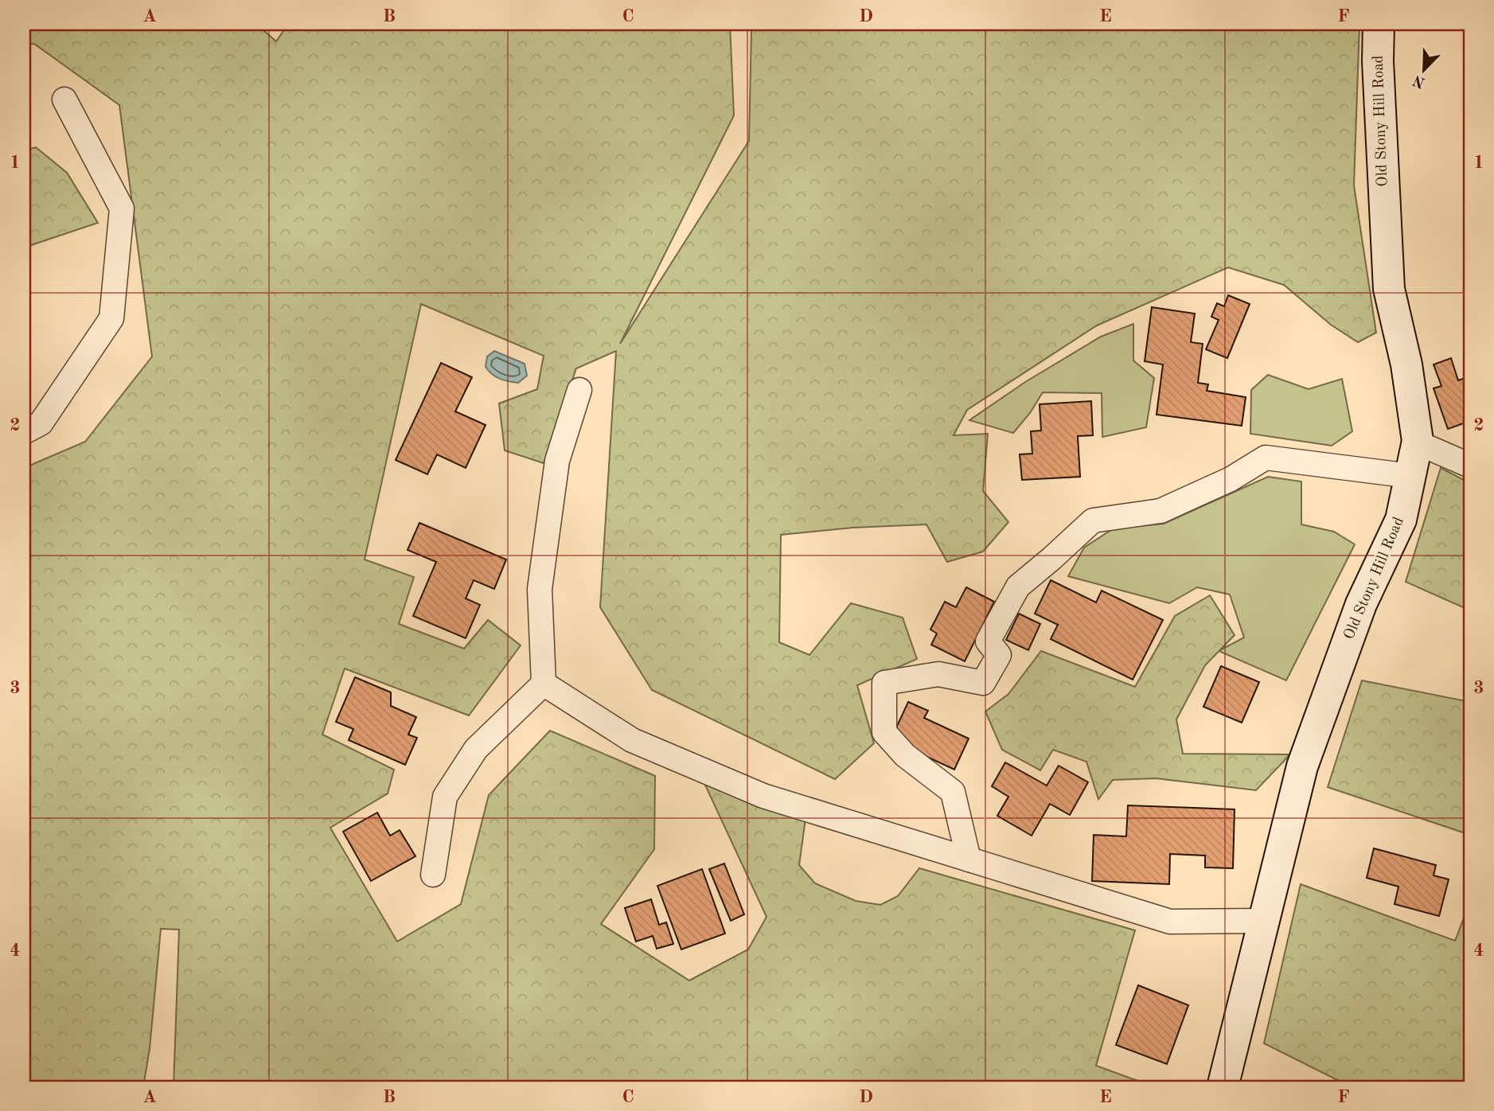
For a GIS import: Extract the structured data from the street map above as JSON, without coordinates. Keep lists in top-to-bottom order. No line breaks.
{"streets":{"street":["Old Stony Hill Road"]},"north":"bottom left","grid":{"columns":["A","B","C","D","E","F"],"rows":["1","2","3","4"]}}
